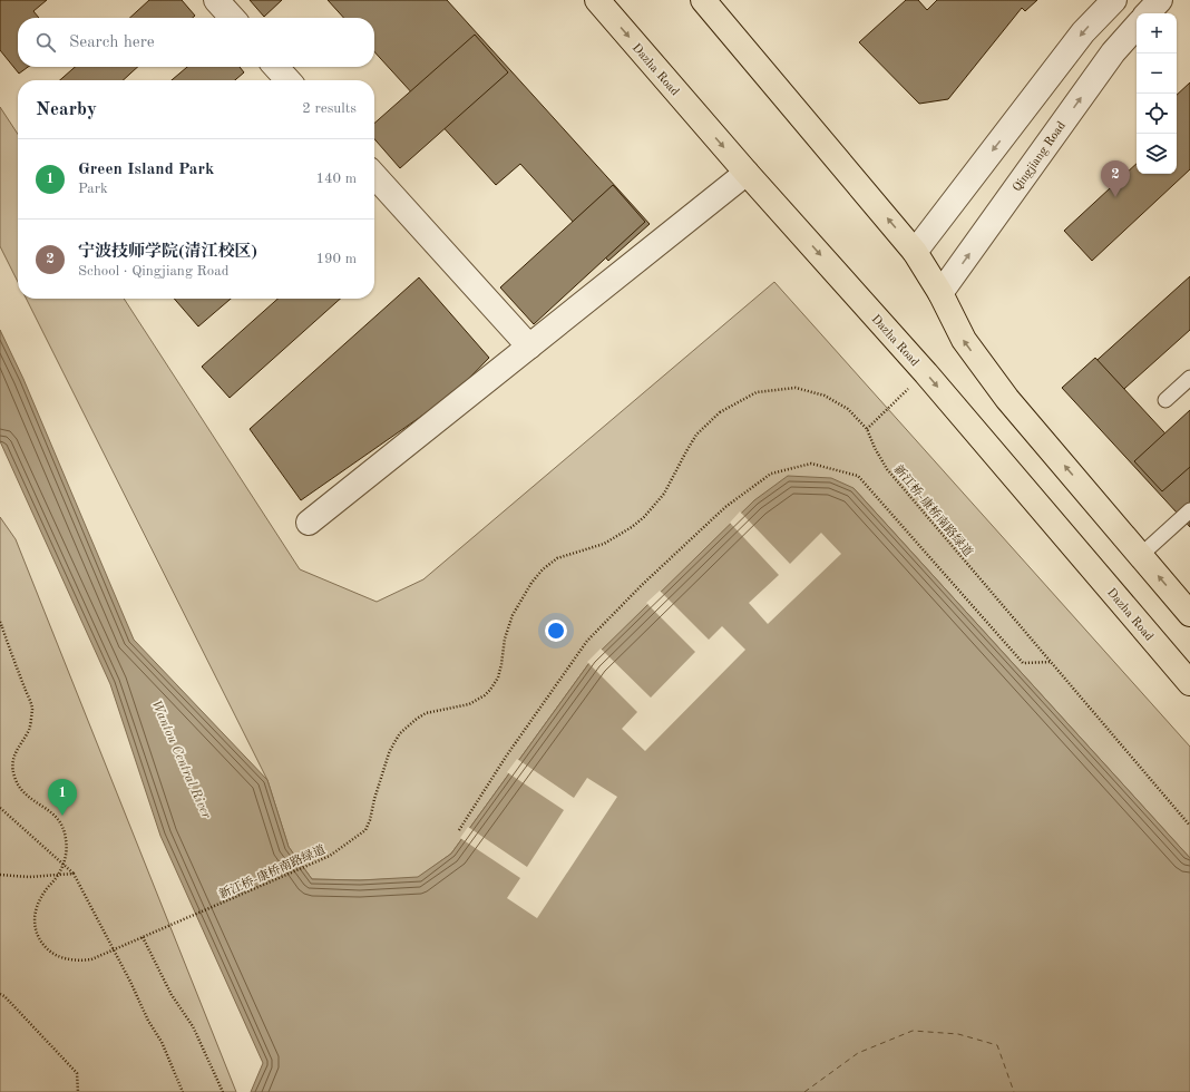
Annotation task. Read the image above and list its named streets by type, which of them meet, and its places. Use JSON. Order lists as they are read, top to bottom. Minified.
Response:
{"streets":{"main road":["Dazha Road"],"street":["Qingjiang Road"],"path":["新江桥-康桥南路绿道"]},"water":["Wantou Central River"],"page":{"map_buttons":["+","−"],"search":"Search here","heading":["Nearby","2 results"],"list":[{"mark":"1","name":"Green Island Park","note":"Park","value":"140 m"},{"mark":"2","name":"宁波技师学院(清江校区)","note":"School · Qingjiang Road","value":"190 m"}],"pins":["2","1"]}}
